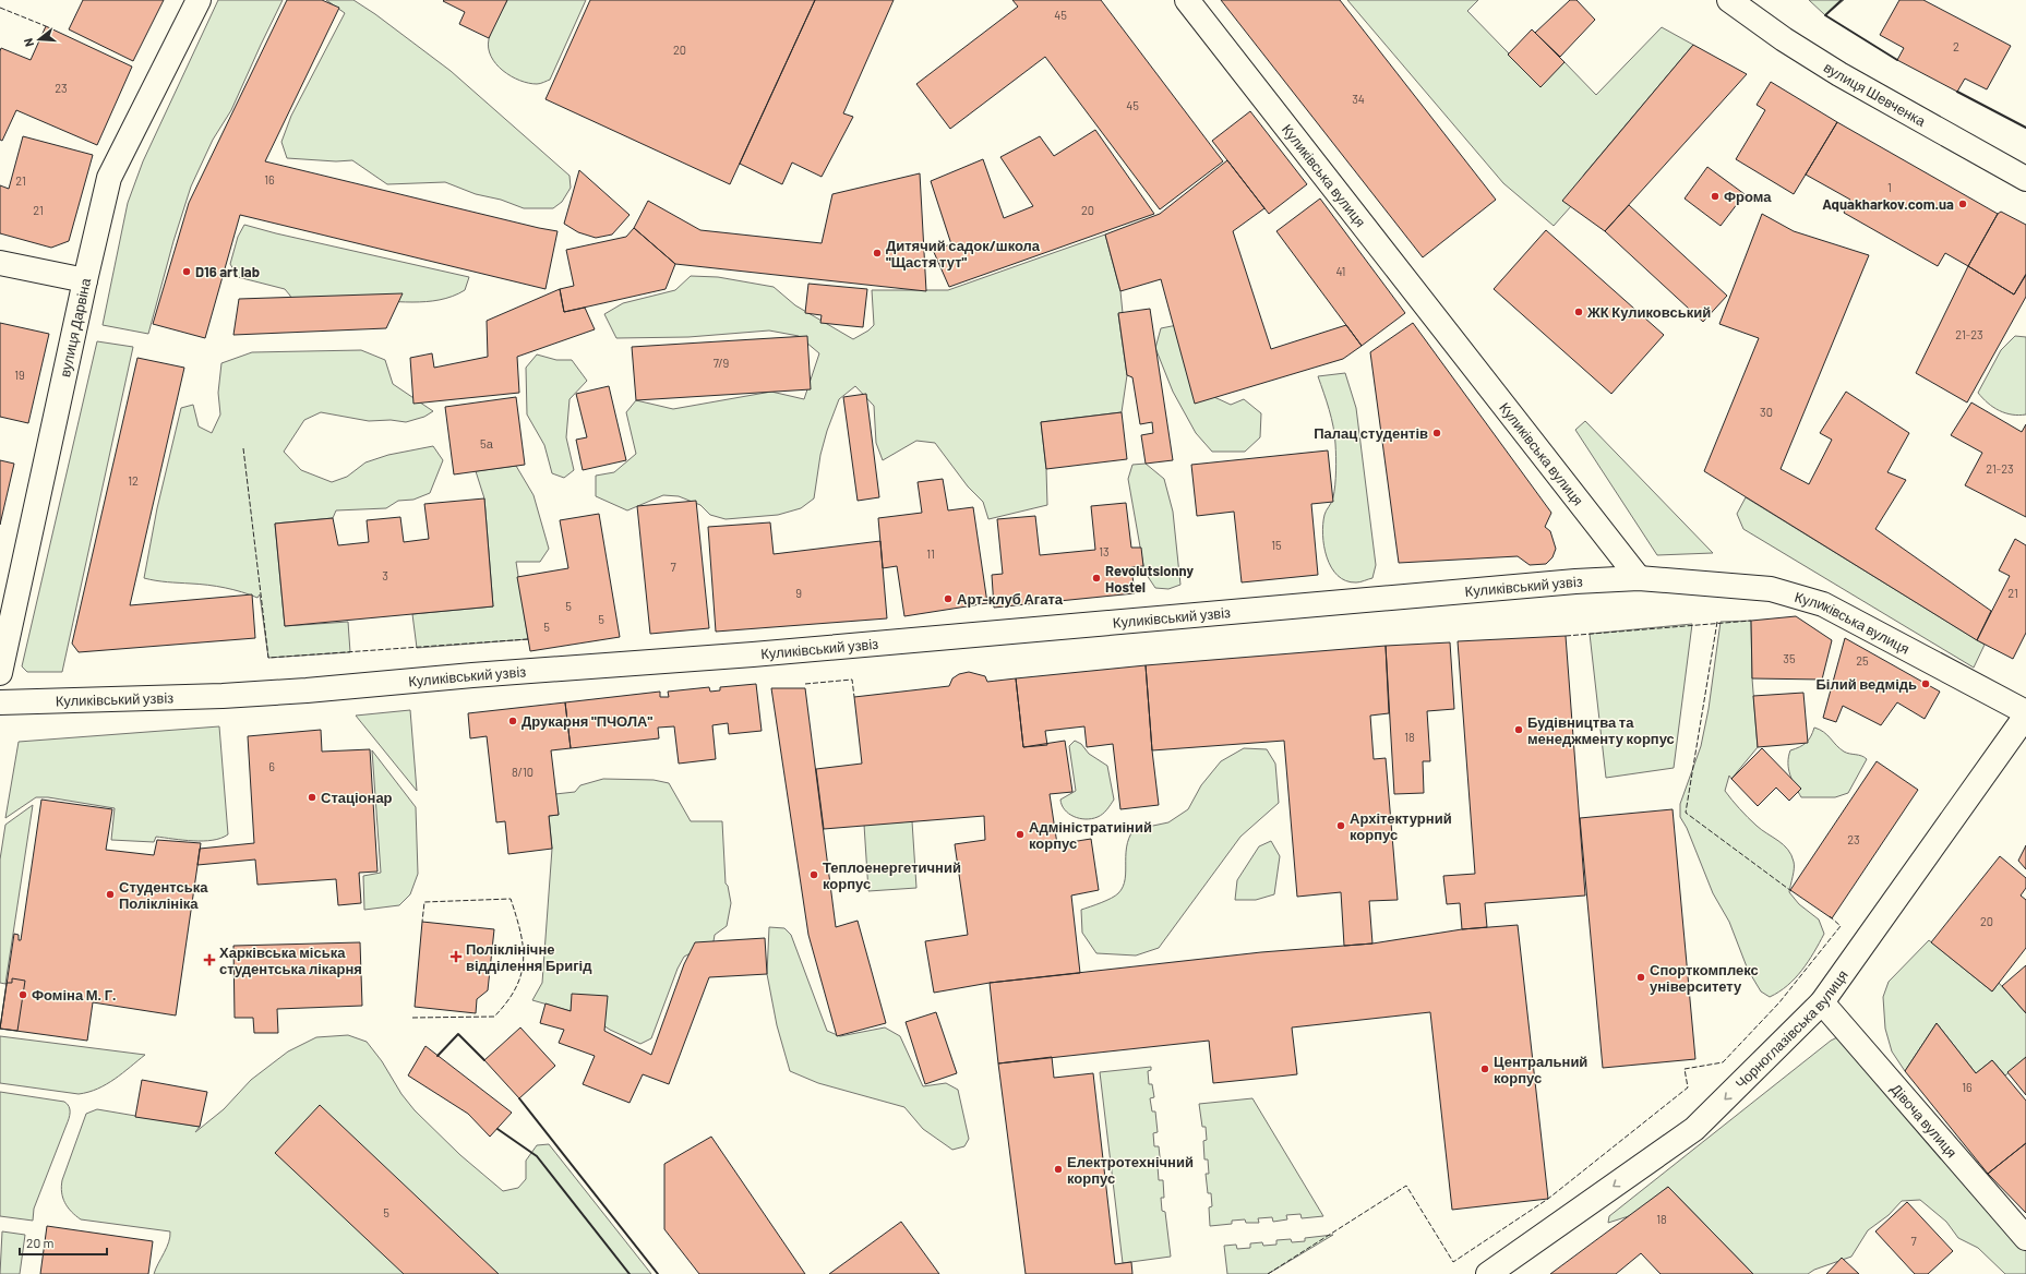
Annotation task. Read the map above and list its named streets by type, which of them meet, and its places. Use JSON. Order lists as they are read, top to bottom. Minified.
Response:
{"streets":{"street":["вулиця Шевченка","Куликівська вулиця","вулиця Дарвіна","Куликівський узвіз","Чорноглазівська вулиця","Дівоча вулиця"]},"crossings":[["Куликівська вулиця","Куликівський узвіз"],["Куликівська вулиця","Чорноглазівська вулиця"],["Чорноглазівська вулиця","Дівоча вулиця"]],"one_way":["Чорноглазівська вулиця"],"places":{"other":["Фрома","Aquakharkov.com.ua","Дитячий садок/школа \"Щастя тут\"","D16 art lab","ЖК Куликовський","Палац студентів","Revolutsionny Hostel","Арт-клуб Агата","Білий ведмідь","Друкарня \"ПЧОЛА\"","Будівництва та менеджменту корпус","Стаціонар","Архітектурний корпус","Адміністратиіний корпус","Теплоенергетичний корпус","Студентська Поліклініка","Спорткомплекс університету","Фоміна М. Г.","Центральний корпус","Електротехнічний корпус"],"health":["Поліклінічне відділення Бригід","Харківська міська студентська лікарня"]},"house_numbers":["45","2","20","23","34","45","16","21","1","21","20","41","21-23","7/9","19","30","5а","21-23","12","15","13","11","7","3","9","21","5","5","5","35","25","18","6","8/10","23","20","16","5","18","7"],"scale_bar":"20 m","north":"left"}
